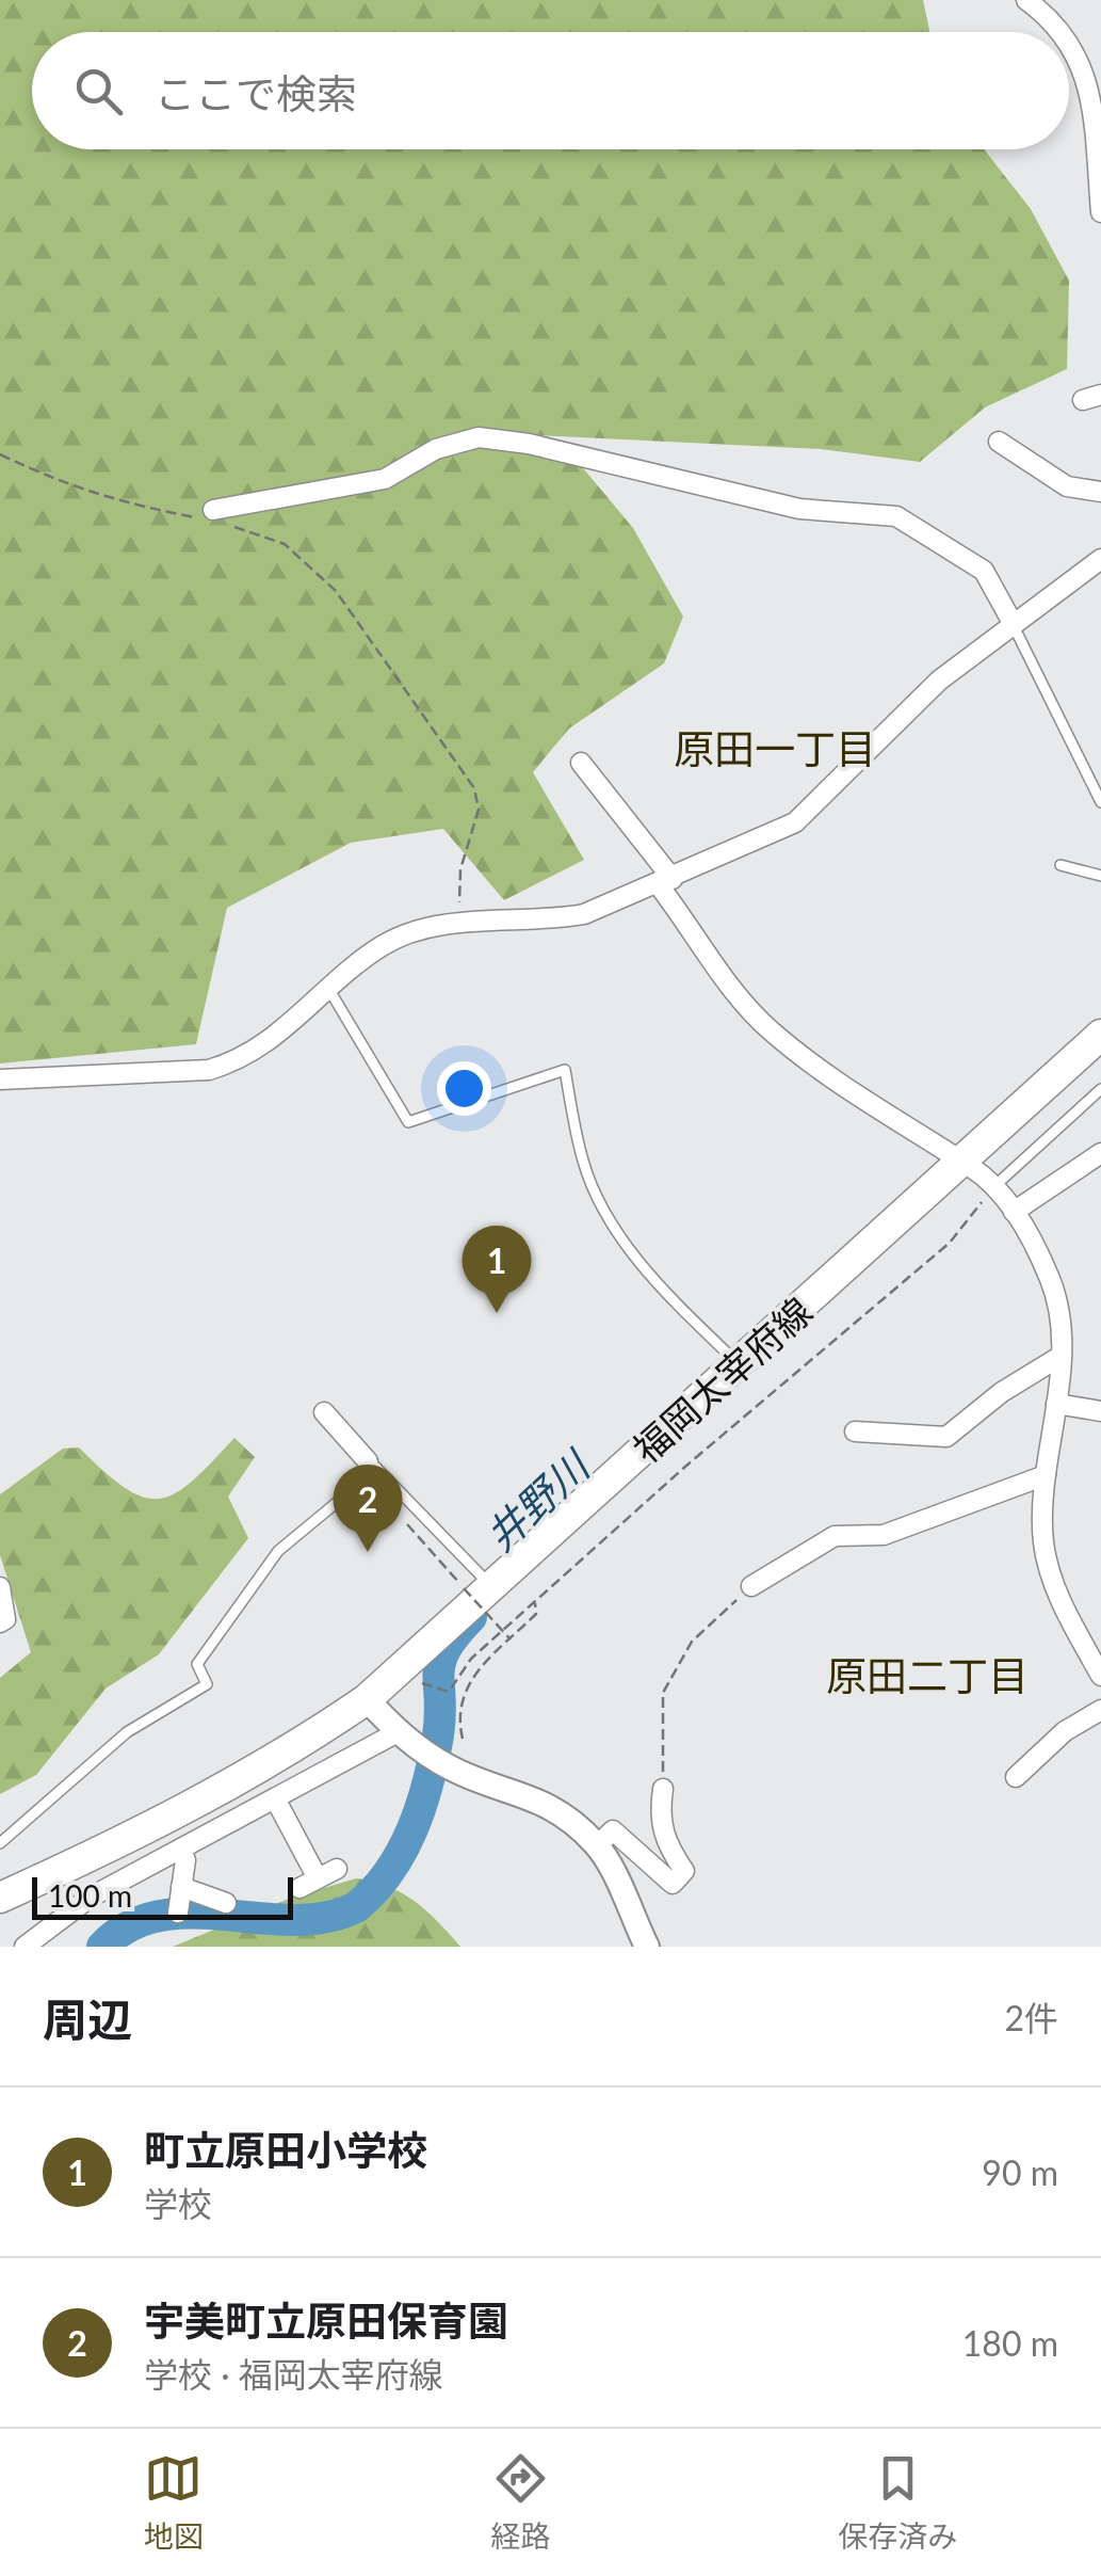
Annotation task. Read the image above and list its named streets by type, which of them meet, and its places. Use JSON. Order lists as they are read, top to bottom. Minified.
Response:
{"streets":{"main road":["福岡太宰府線"]},"districts":["原田一丁目","原田二丁目"],"water":["井野川"],"scale_bar":"100 m","page":{"search":"ここで検索","pins":["1","2"],"scale":"100 m","heading":["周辺","2件"],"list":[{"mark":"1","name":"町立原田小学校","note":"学校","value":"90 m"},{"mark":"2","name":"宇美町立原田保育園","note":"学校 · 福岡太宰府線","value":"180 m"}],"nav":["地図","経路","保存済み"]}}
